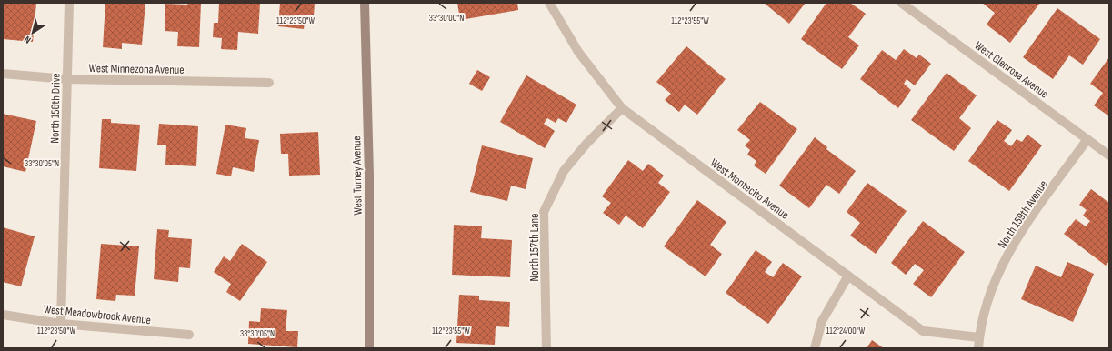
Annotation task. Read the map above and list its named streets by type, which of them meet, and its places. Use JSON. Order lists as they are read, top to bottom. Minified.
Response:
{"streets":{"street":["West Minnezona Avenue","West Glenrosa Avenue","North 156th Drive","West Turney Avenue","West Montecito Avenue","North 159th Avenue","North 157th Lane","West Meadowbrook Avenue"]},"crossings":[["West Minnezona Avenue","North 156th Drive"],["West Glenrosa Avenue","North 159th Avenue"],["North 156th Drive","West Meadowbrook Avenue"],["West Montecito Avenue","North 159th Avenue"],["West Montecito Avenue","North 157th Lane"]],"north":"bottom left","coordinates":["33°30'00\"N","112°23'50\"W","112°23'55\"W","33°30'05\"N","112°24'00\"W"]}
